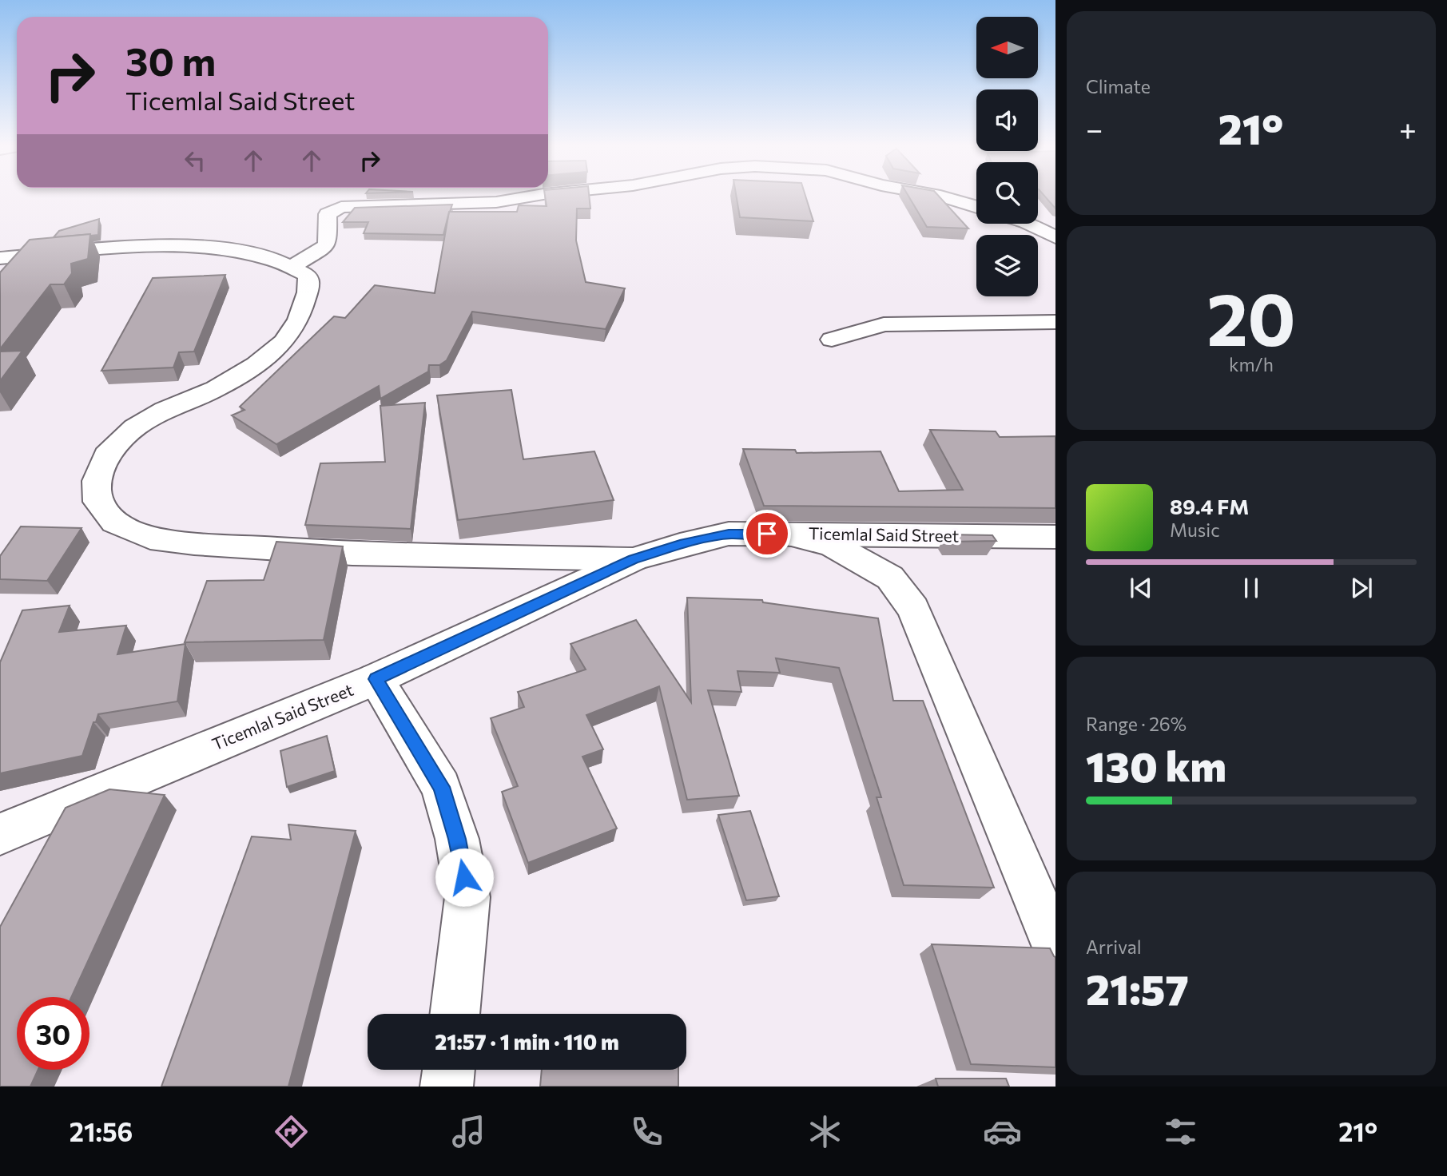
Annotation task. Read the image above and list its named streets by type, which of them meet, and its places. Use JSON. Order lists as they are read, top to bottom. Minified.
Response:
{"streets":{"main road":["Ticemlal Said Street"]},"north":"left","page":{"tile":["Climate",["20","km/h"],["Range · 26%","130 km"],["Arrival","21:57"]],"turn":["30 m","Ticemlal Said Street"],"heat":["−","21°","+"],"song":["89.4 FM","Music"],"limit":"30","trip":"21:57 · 1 min · 110 m","tabs":["21:56","21°"]}}
